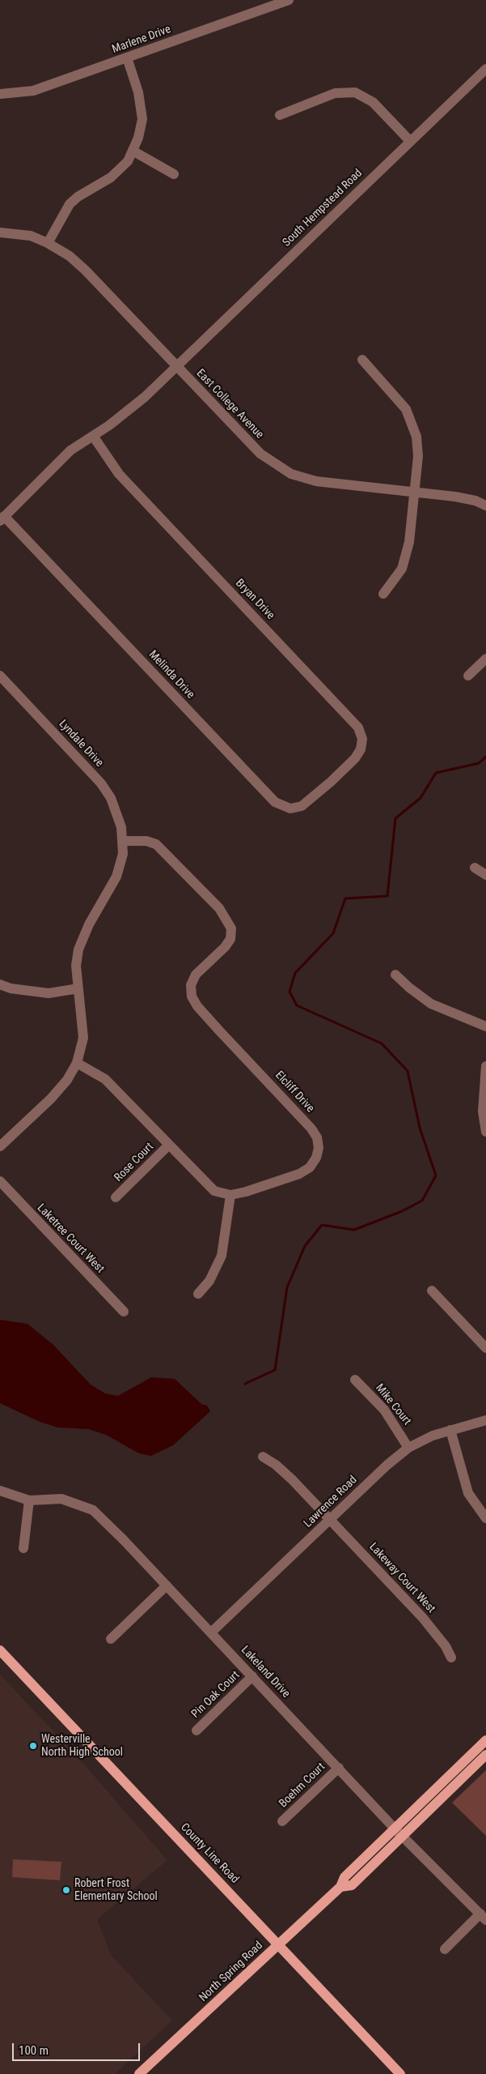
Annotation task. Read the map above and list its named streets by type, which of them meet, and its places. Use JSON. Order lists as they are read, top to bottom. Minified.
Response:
{"streets":{"main road":["County Line Road","North Spring Road"],"street":["Marlene Drive","South Hempstead Road","East College Avenue","Bryan Drive","Melinda Drive","Lyndale Drive","Elcliff Drive","Rose Court","Laketree Court West","Mike Court","Lawrence Road","Lakeway Court West","Lakeland Drive","Pin Oak Court","Boehm Court"]},"crossings":[["South Hempstead Road","East College Avenue"],["South Hempstead Road","Bryan Drive"],["South Hempstead Road","Melinda Drive"],["Bryan Drive","Melinda Drive"],["Lyndale Drive","Elcliff Drive"],["Mike Court","Lawrence Road"],["Lawrence Road","Lakeway Court West"],["Lawrence Road","Lakeland Drive"],["Lakeland Drive","Pin Oak Court"],["Lakeland Drive","Boehm Court"],["Lakeland Drive","North Spring Road"],["County Line Road","North Spring Road"]],"places":["Westerville North High School","Robert Frost Elementary School"],"scale_bar":"100 m"}
